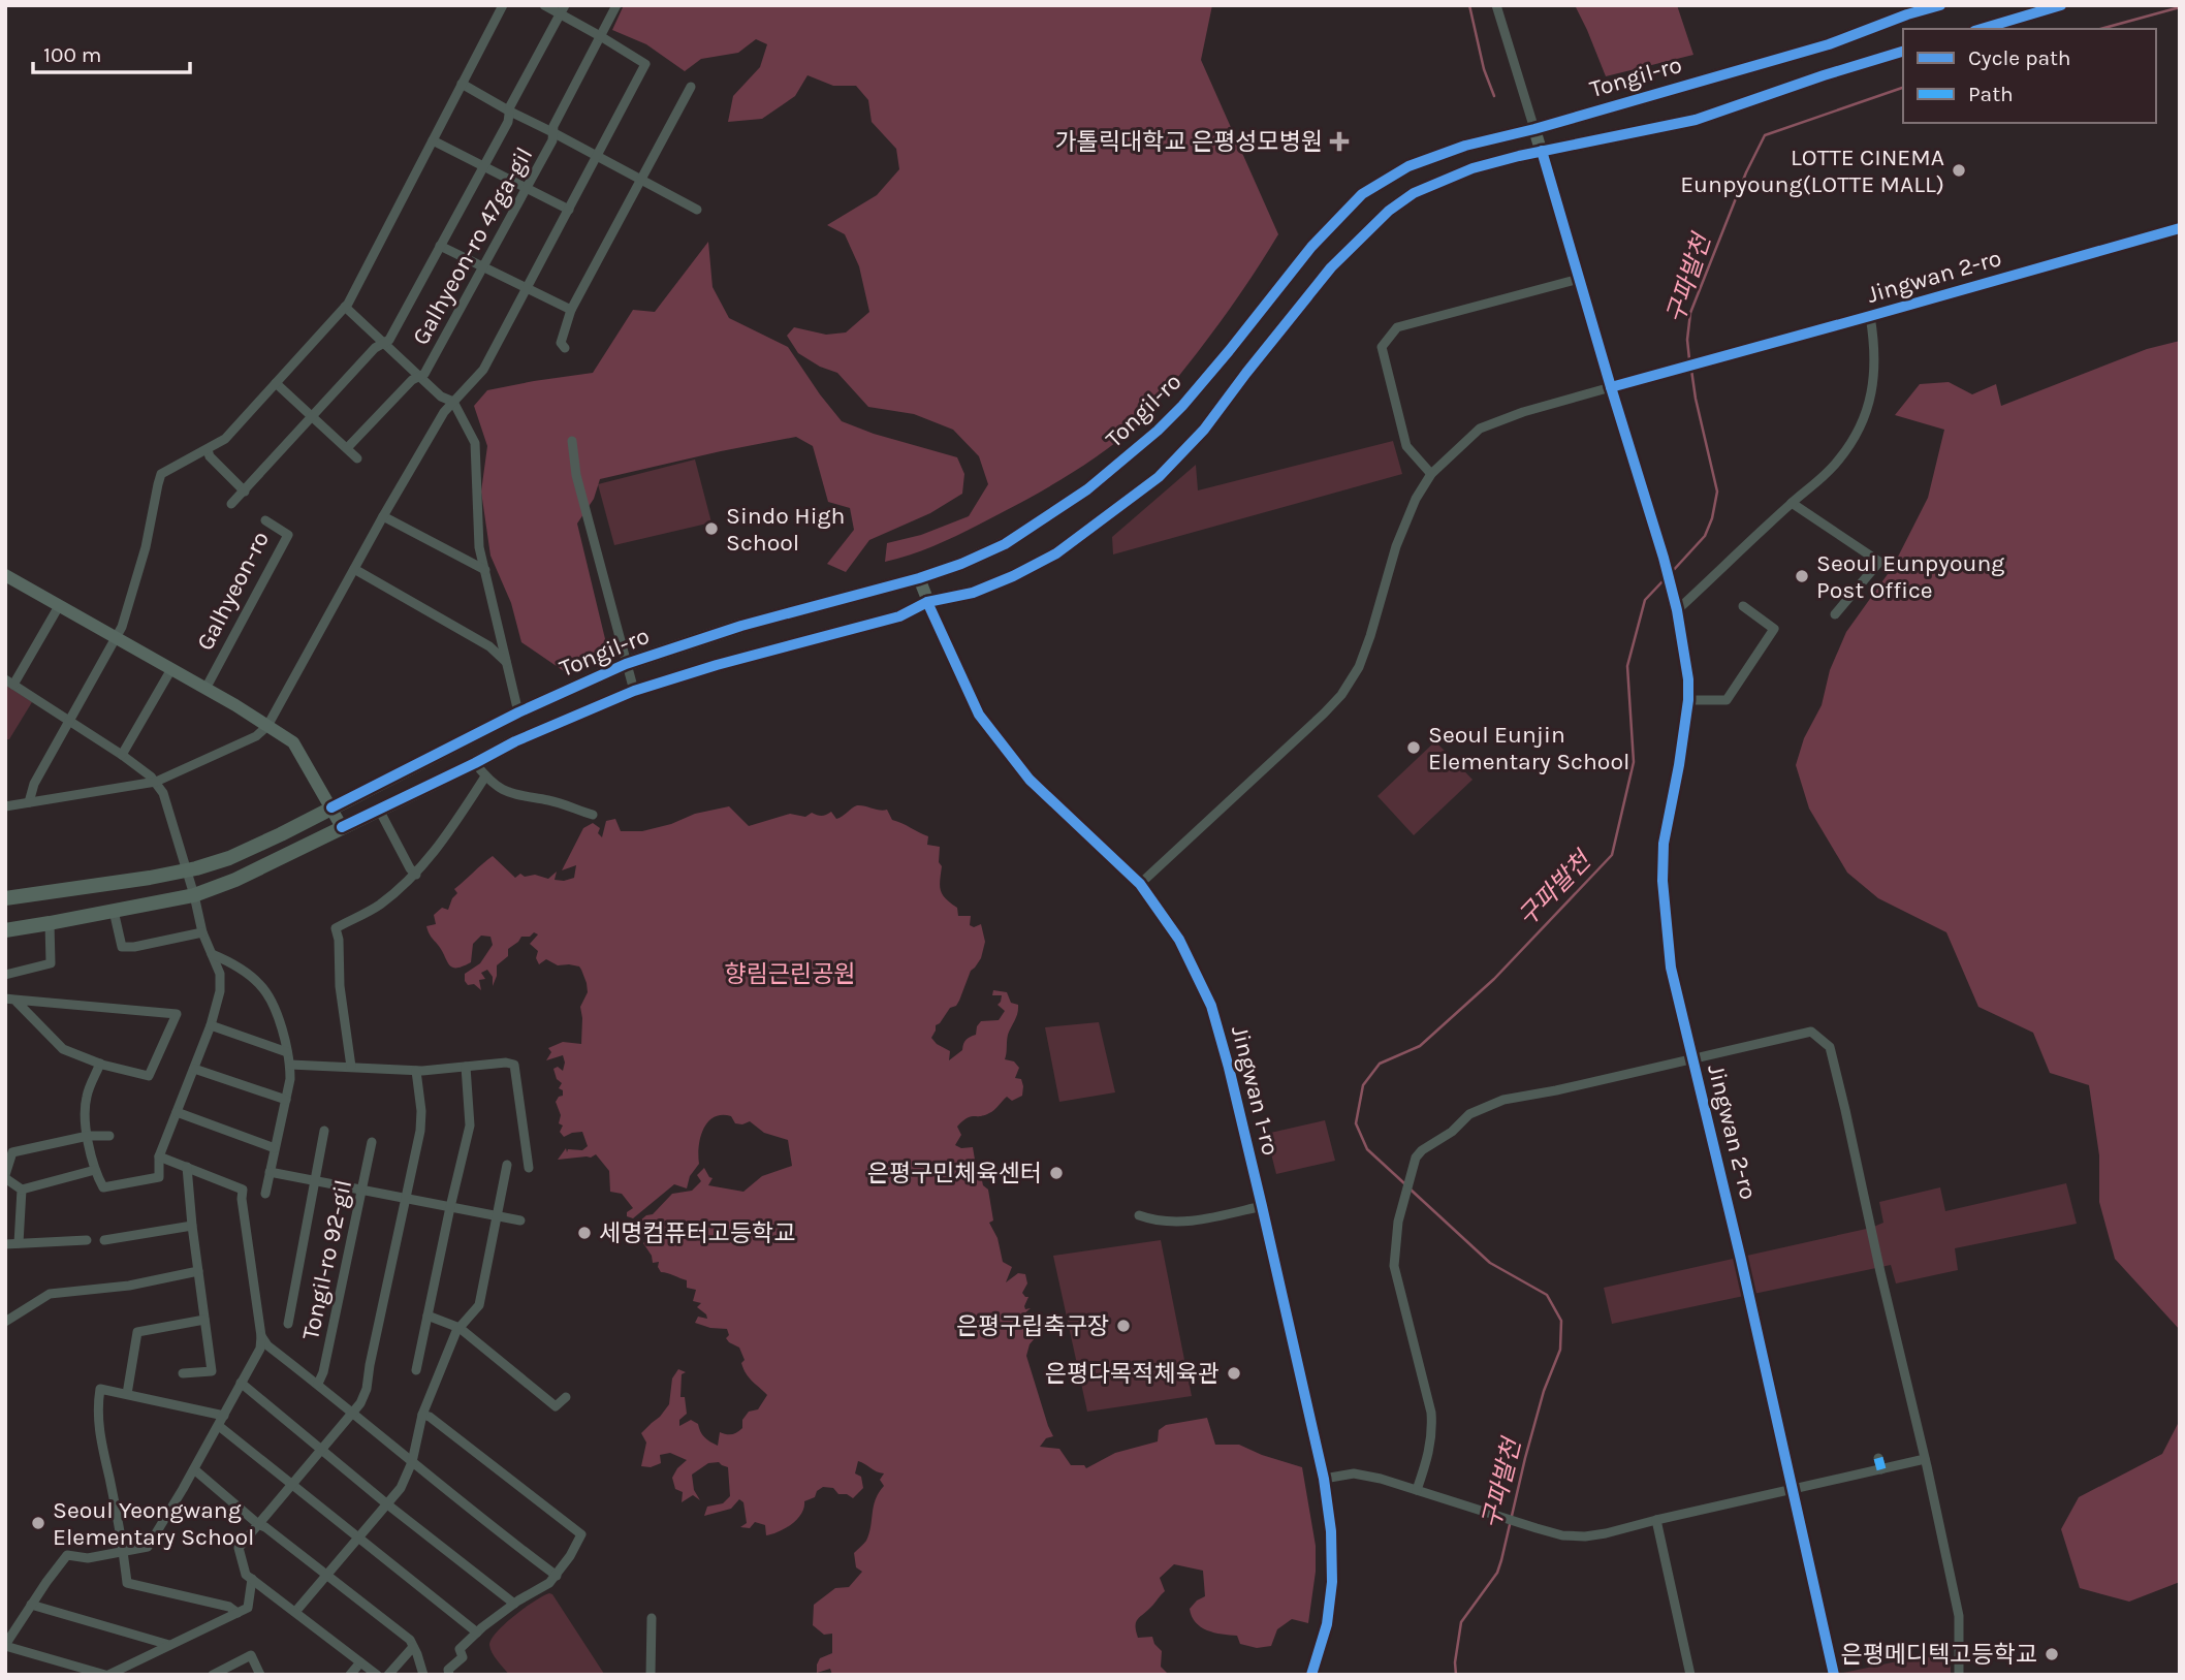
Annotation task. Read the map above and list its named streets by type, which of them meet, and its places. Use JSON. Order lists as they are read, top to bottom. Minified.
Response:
{"streets":{"main road":["Tongil-ro"],"street":["Galhyeon-ro 47ga-gil","Jingwan 2-ro","Galhyeon-ro","Jingwan 1-ro","Tongil-ro 92-gil"]},"crossings":[["Tongil-ro","Galhyeon-ro"],["Tongil-ro","Jingwan 1-ro"]],"water":["구파발천"],"parks":["향림근린공원"],"places":{"health":["가톨릭대학교 은평성모병원"],"other":["LOTTE CINEMA Eunpyoung(LOTTE MALL)","Sindo High School","Seoul Eunpyoung Post Office","Seoul Eunjin Elementary School","은평구민체육센터","세명컴퓨터고등학교","은평구립축구장","은평다목적체육관","Seoul Yeongwang Elementary School","은평메디텍고등학교"]},"legend":["Cycle path","Path"],"scale_bar":"100 m"}
